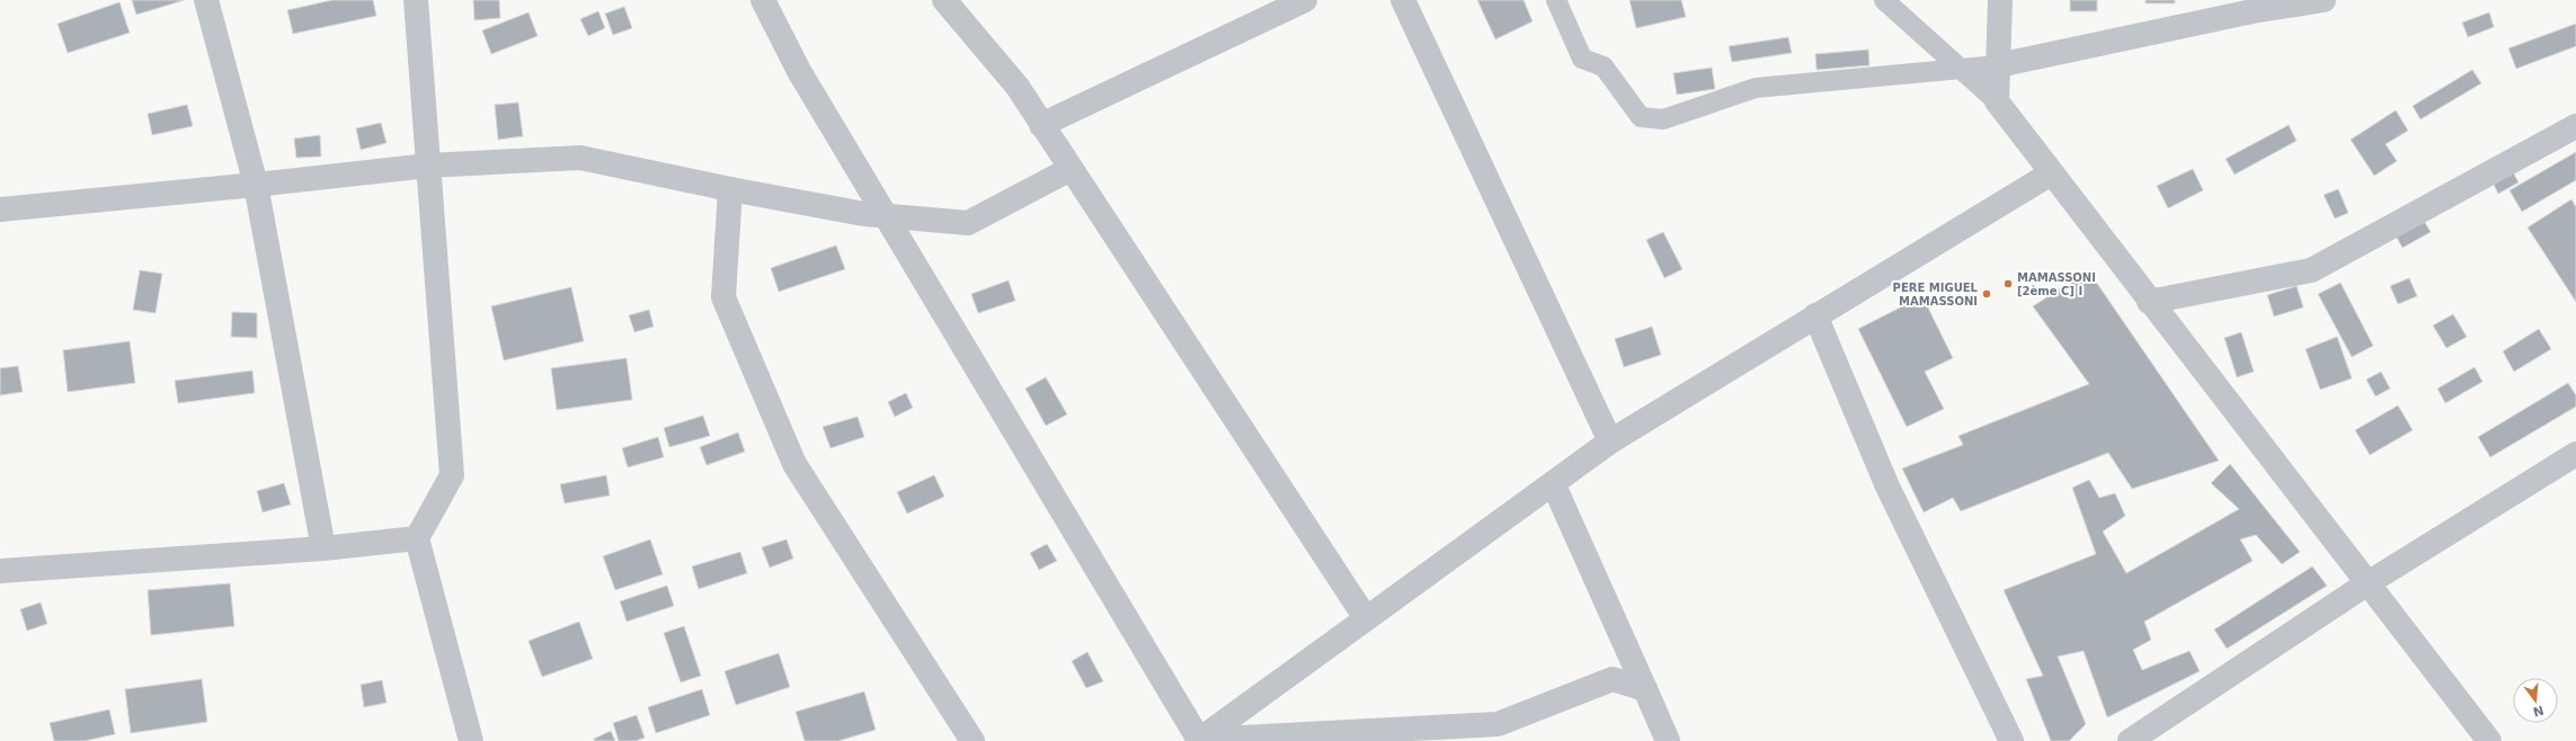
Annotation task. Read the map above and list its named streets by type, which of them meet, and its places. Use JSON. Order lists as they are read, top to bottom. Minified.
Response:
{"places":["MAMASSONI [2ème C] I","PERE MIGUEL MAMASSONI"],"north":"bottom"}
